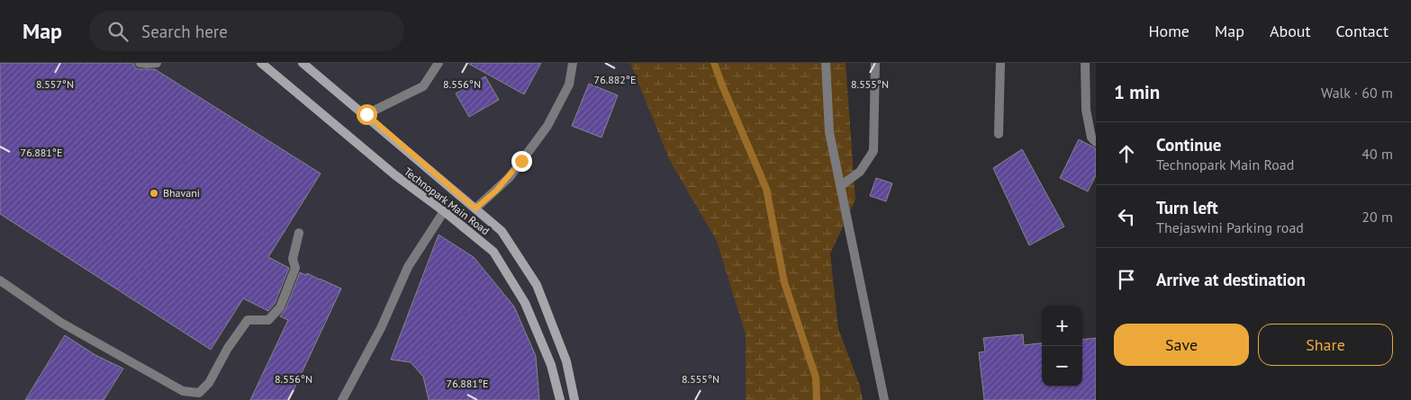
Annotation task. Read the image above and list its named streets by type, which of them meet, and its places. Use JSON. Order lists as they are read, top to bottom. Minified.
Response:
{"streets":{"street":["Technopark Main Road"]},"places":["Bhavani"],"page":{"header":"Map","search":"Search here","nav":["Home","Map","About","Contact"],"heading":["1 min","Walk · 60 m"],"list":[["Continue","Technopark Main Road","40 m"],["Turn left","Thejaswini Parking road","20 m"],"Arrive at destination"],"map_buttons":["+","−"],"buttons":["Save","Share"]},"coordinates":["76.882°E","8.557°N","8.556°N","8.555°N","76.881°E"]}
